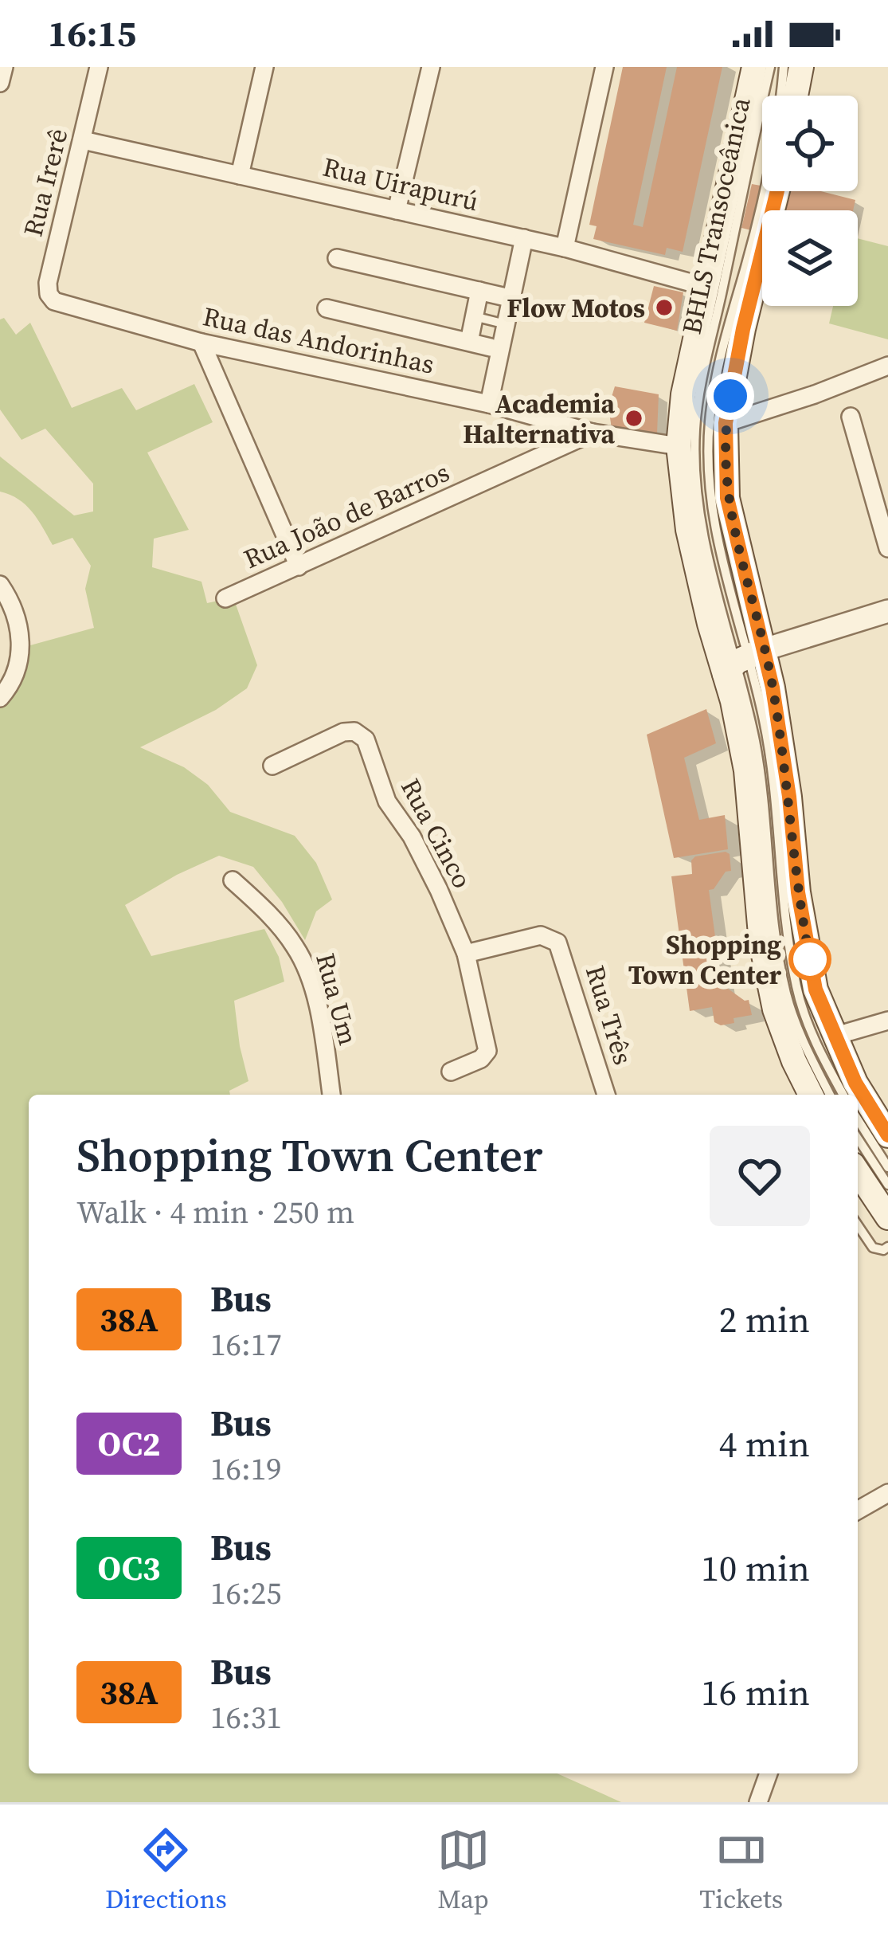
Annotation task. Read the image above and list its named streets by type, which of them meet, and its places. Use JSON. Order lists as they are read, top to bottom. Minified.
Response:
{"streets":{"street":["Rua Irerê","Rua Uirapurú","Rua das Andorinhas","Rua João de Barros","Rua Cinco","Rua Um","Rua Três"],"lane":["BHLS Transoceânica"]},"crossings":[["Rua Irerê","Rua Uirapurú"],["Rua Irerê","Rua das Andorinhas"],["Rua das Andorinhas","Rua João de Barros"],["Rua Cinco","Rua Três"]],"places":["Flow Motos","Academia Halternativa","Shopping Town Center"],"lines":["bus line 38A"],"page":{"status":"16:15","heading":["Shopping Town Center","Walk · 4 min · 250 m"],"list":[{"mark":"38A","name":"Bus","note":"16:17","value":"2 min"},{"mark":"OC2","name":"Bus","note":"16:19","value":"4 min"},{"mark":"OC3","name":"Bus","note":"16:25","value":"10 min"},{"mark":"38A","name":"Bus","note":"16:31","value":"16 min"}],"tabs":["Directions","Map","Tickets"]}}
